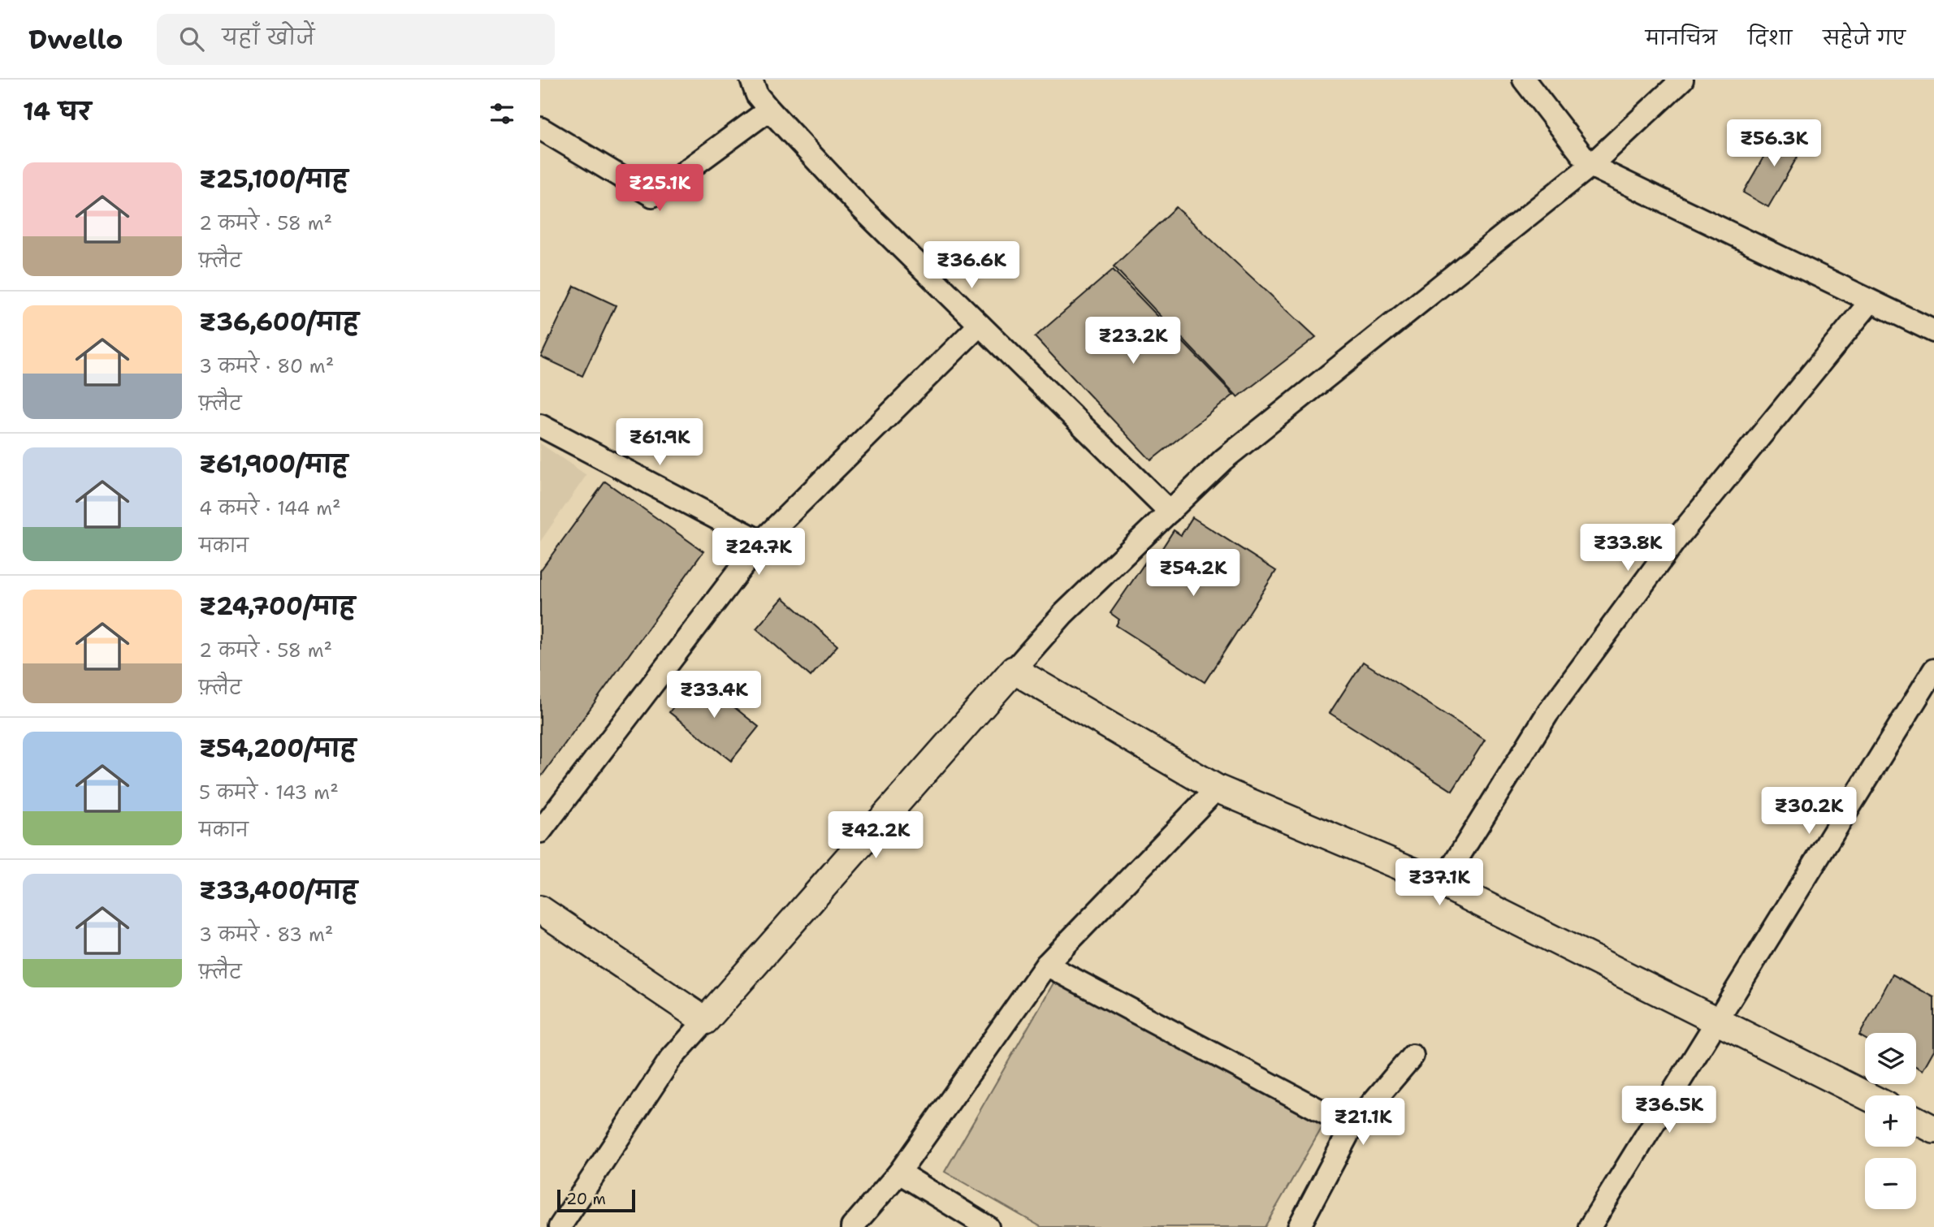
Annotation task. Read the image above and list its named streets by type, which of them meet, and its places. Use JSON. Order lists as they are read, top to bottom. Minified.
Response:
{"scale_bar":"20 m","page":{"header":"Dwello","search":"यहाँ खोजें","nav":["मानचित्र","दिशा","सहेजे गए"],"heading":"14 घर","price":["₹56.3K","₹25.1K","₹36.6K","₹23.2K","₹61.9K","₹33.8K","₹24.7K","₹54.2K","₹33.4K","₹30.2K","₹42.2K","₹37.1K","₹36.5K","₹21.1K"],"list":[{"name":"₹25,100/माह","note":"2 कमरे · 58 m² · फ़्लैट"},{"name":"₹36,600/माह","note":"3 कमरे · 80 m² · फ़्लैट"},{"name":"₹61,900/माह","note":"4 कमरे · 144 m² · मकान"},{"name":"₹24,700/माह","note":"2 कमरे · 58 m² · फ़्लैट"},{"name":"₹54,200/माह","note":"5 कमरे · 143 m² · मकान"},{"name":"₹33,400/माह","note":"3 कमरे · 83 m² · फ़्लैट"}],"map_buttons":["+","−"],"scale":"20 m"}}
